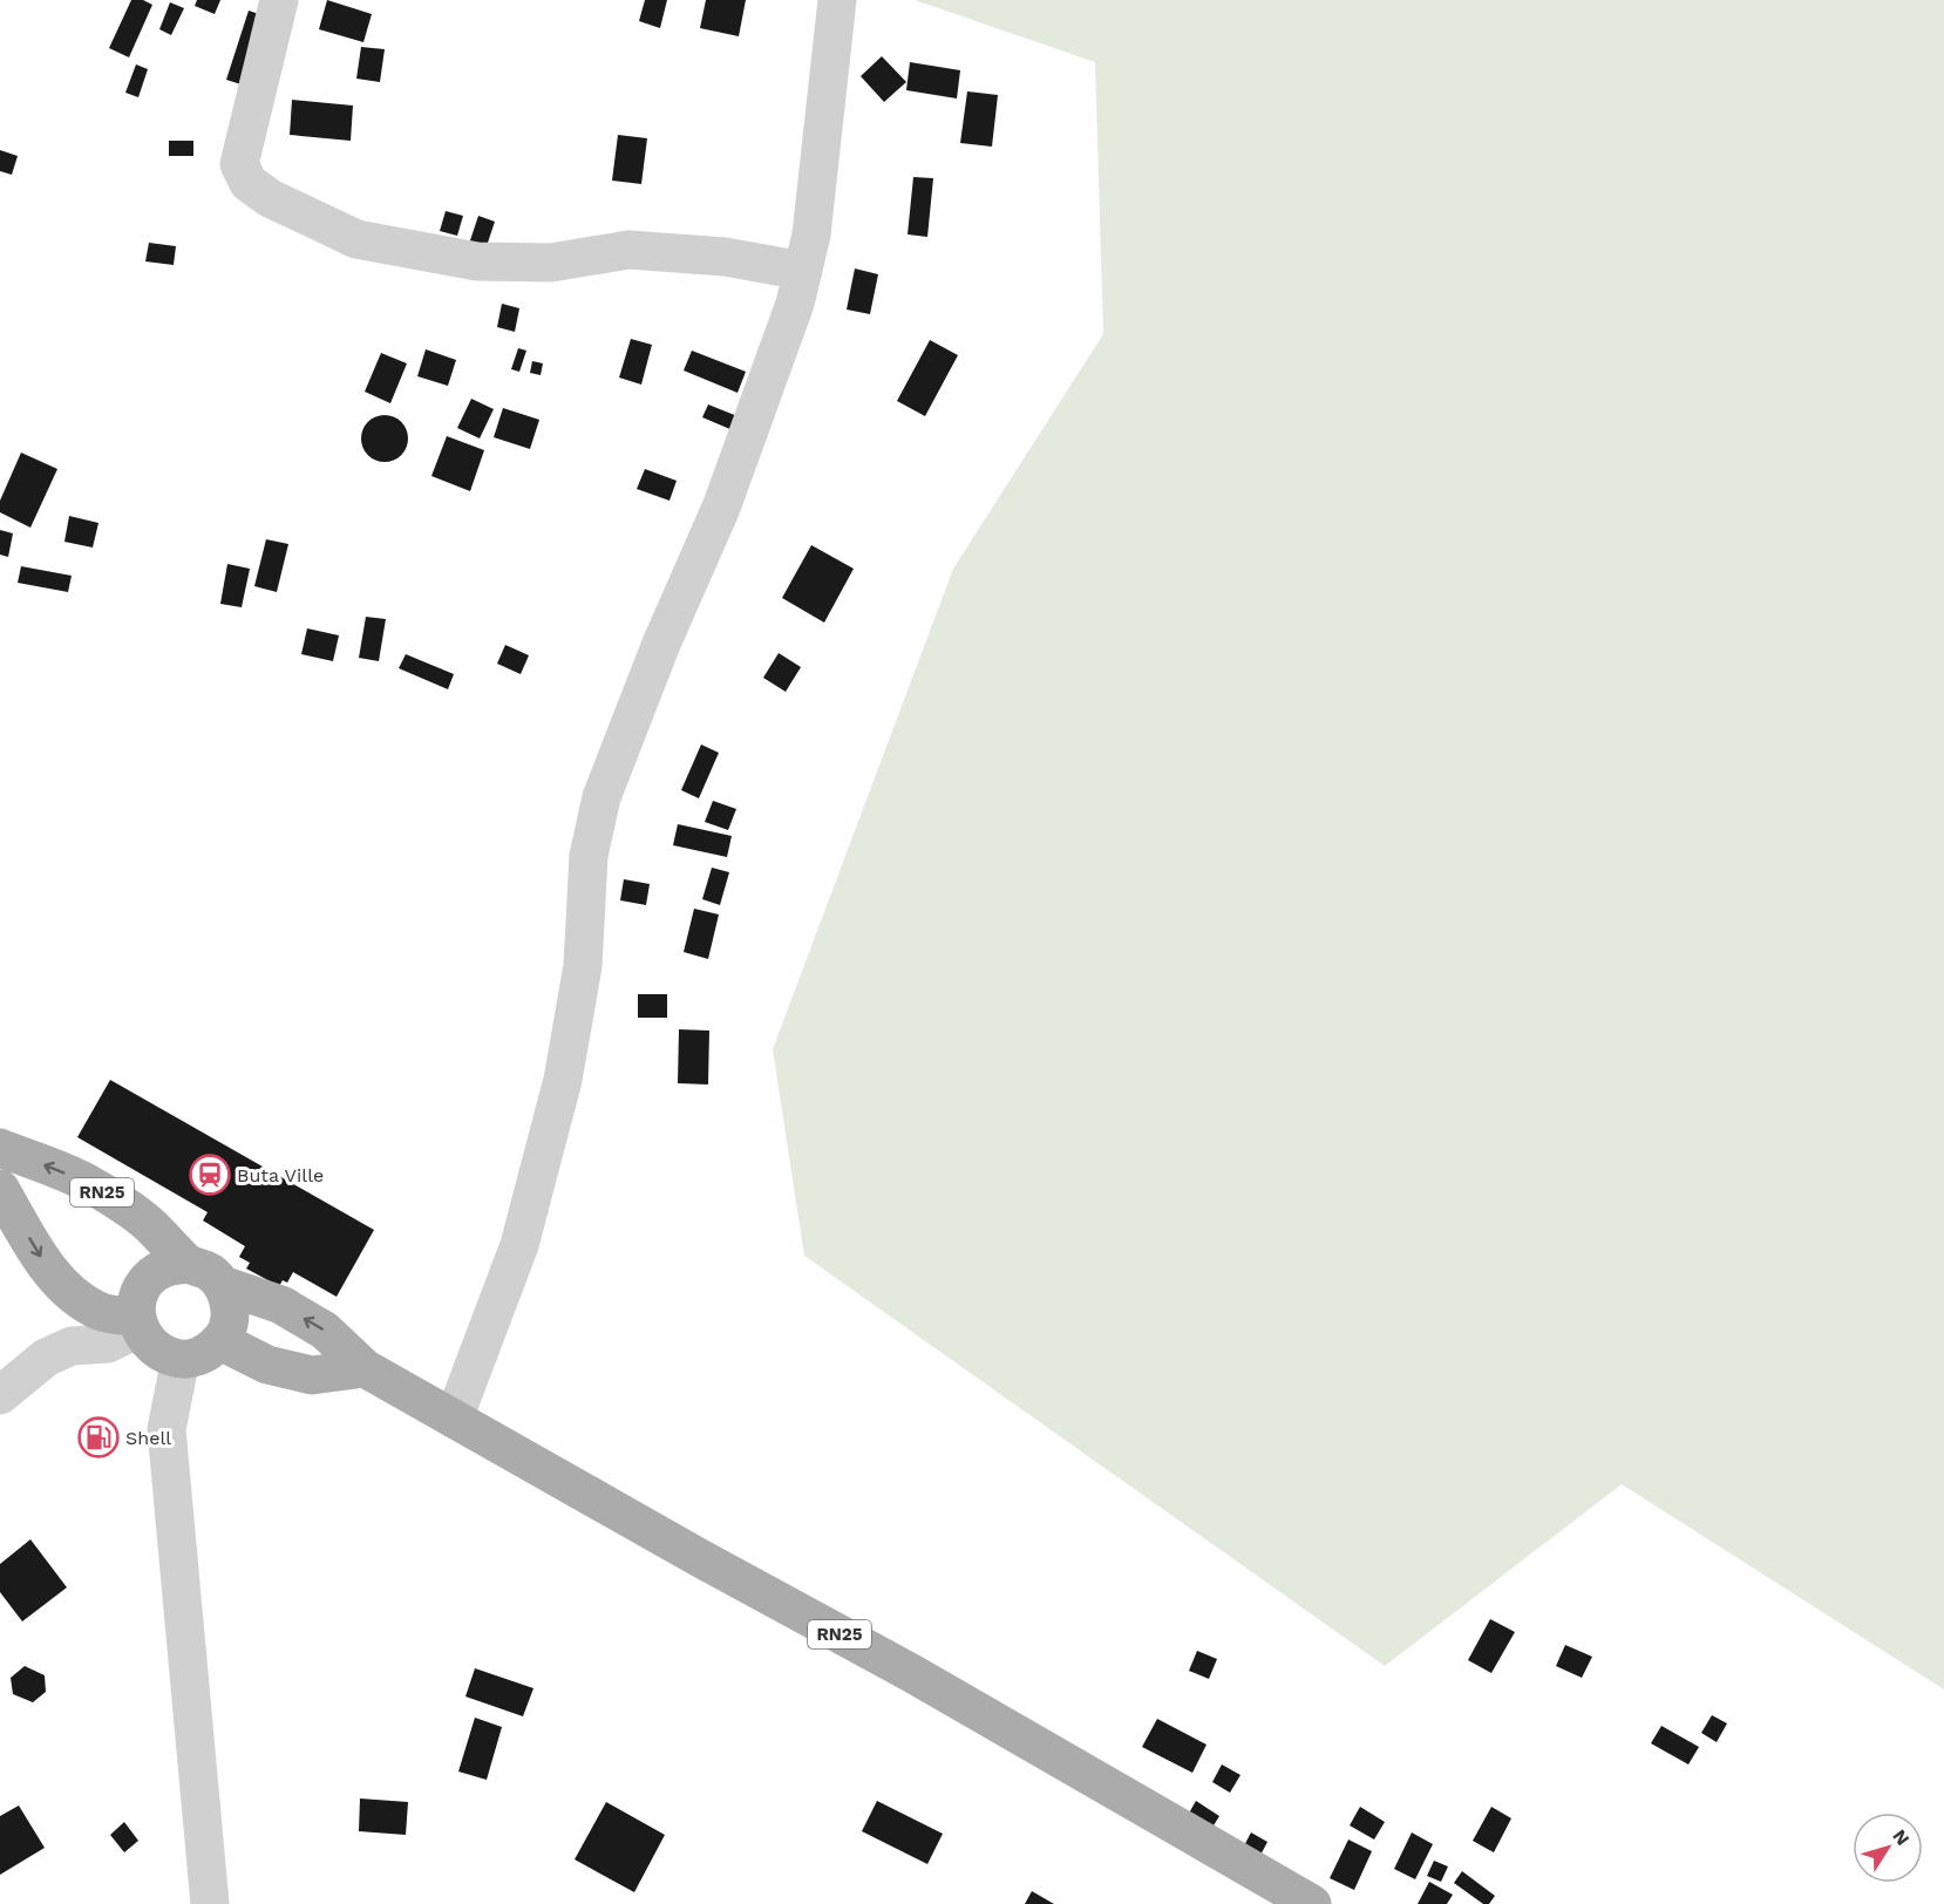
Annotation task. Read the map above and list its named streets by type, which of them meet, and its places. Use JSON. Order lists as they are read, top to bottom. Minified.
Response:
{"streets":{"main road":["RN25"]},"places":{"station":["Buta Ville"],"fuel station":["Shell"]},"north":"top right"}
